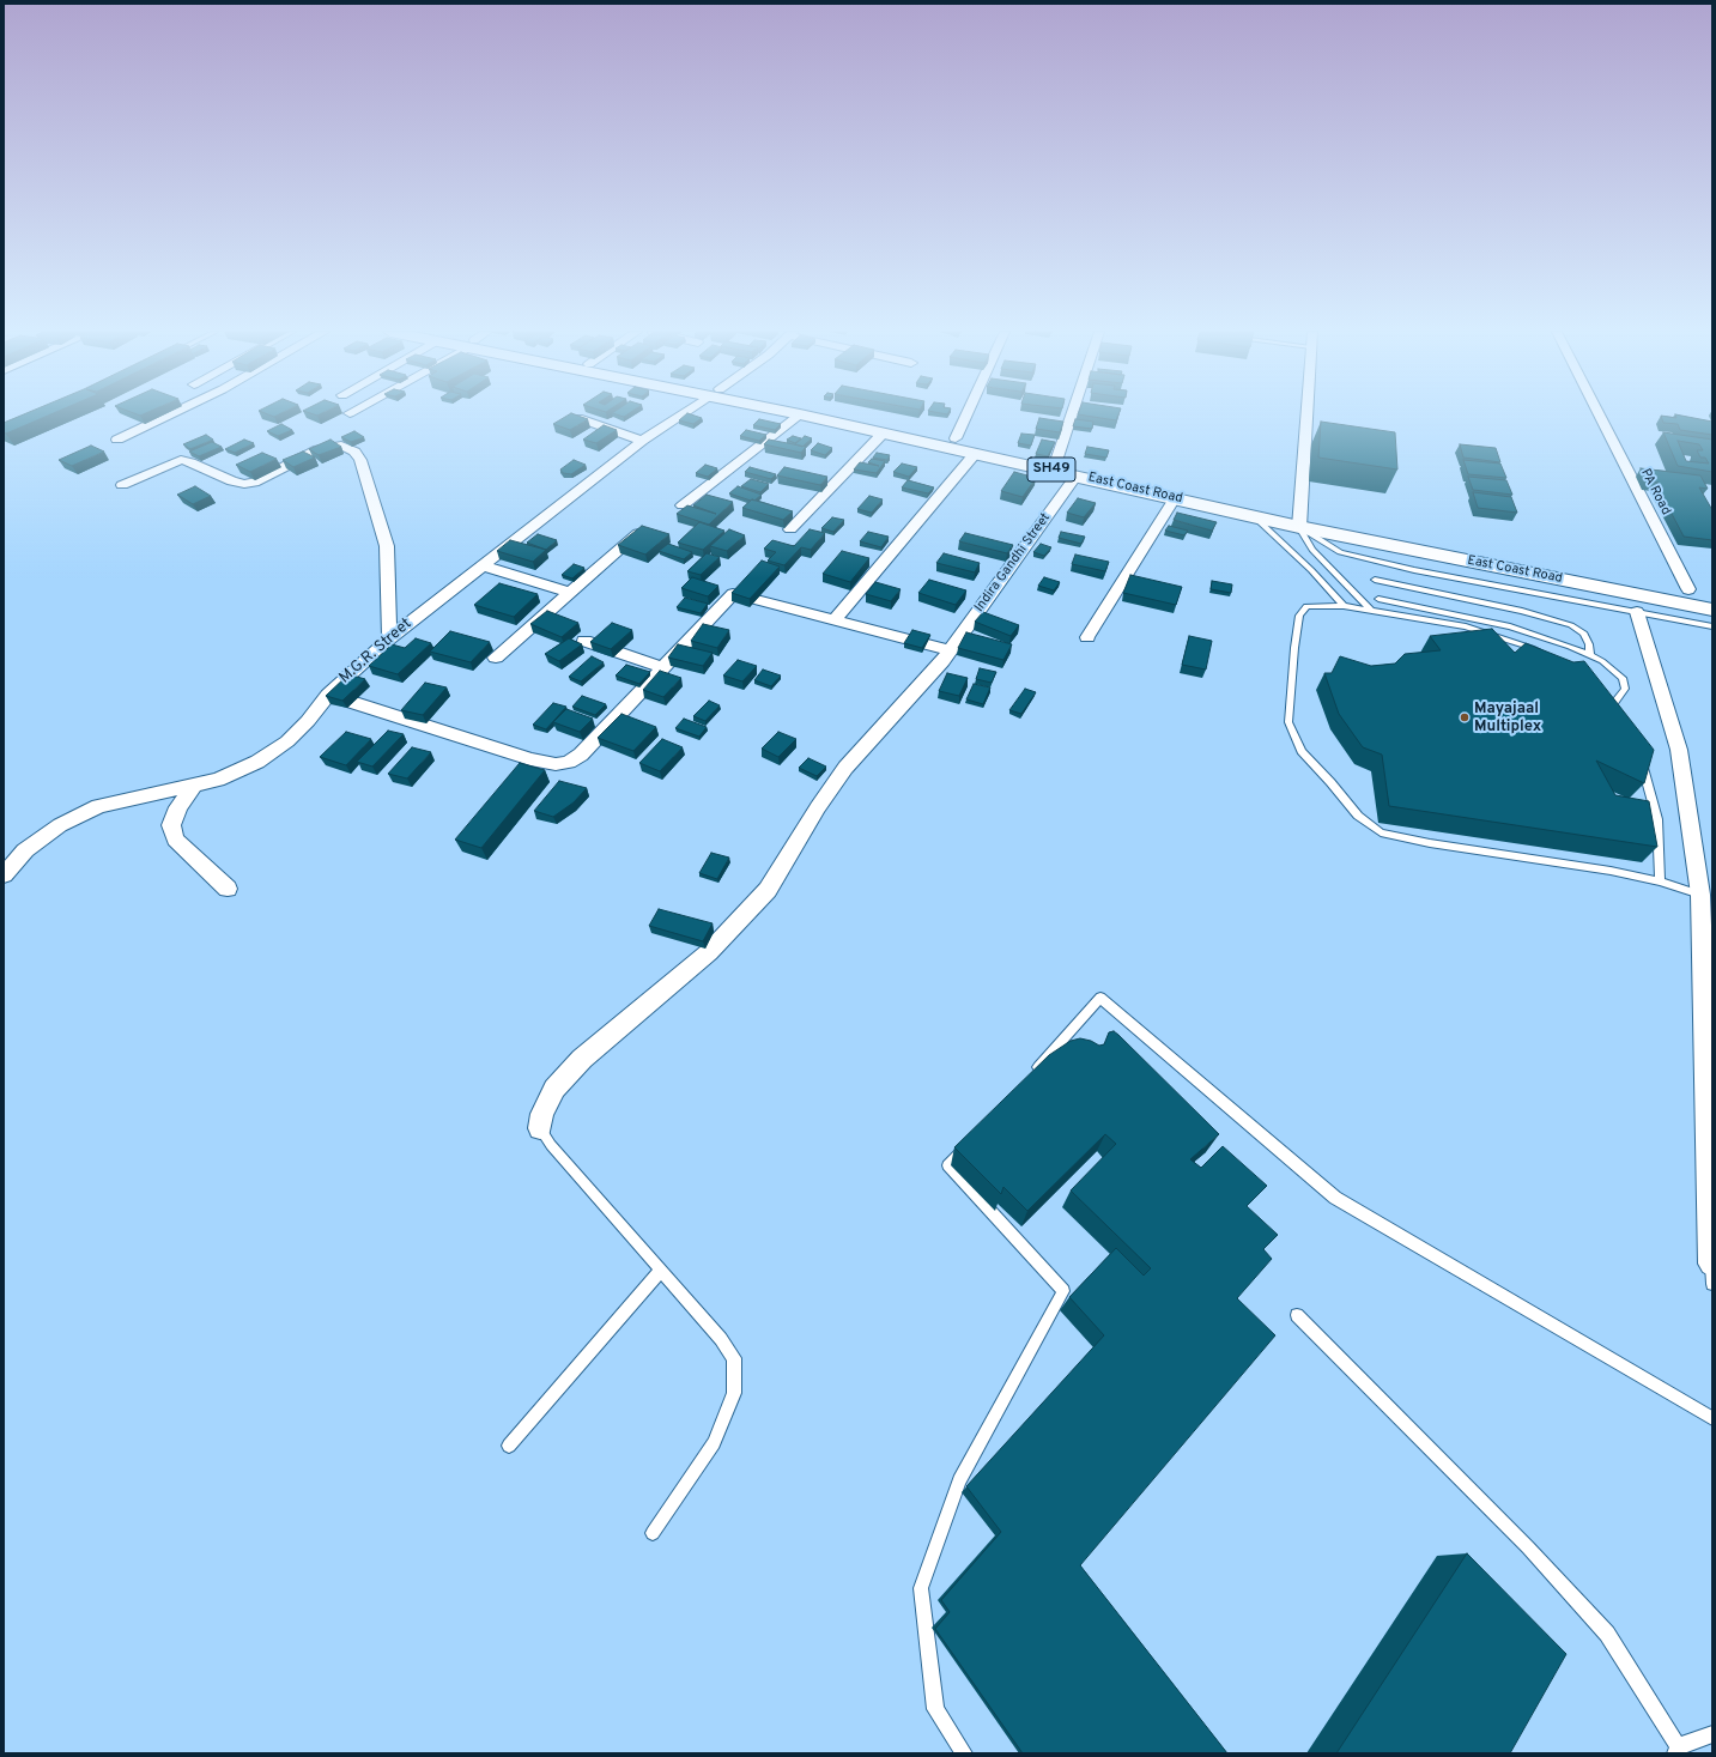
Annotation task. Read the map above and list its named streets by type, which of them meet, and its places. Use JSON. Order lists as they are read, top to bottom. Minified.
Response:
{"streets":{"main road":["SH49","East Coast Road"],"street":["PA Road","Indira Gandhi Street","M.G.R. Street"]},"crossings":[["East Coast Road","PA Road"],["East Coast Road","Indira Gandhi Street"]],"places":["Mayajaal Multiplex"]}
